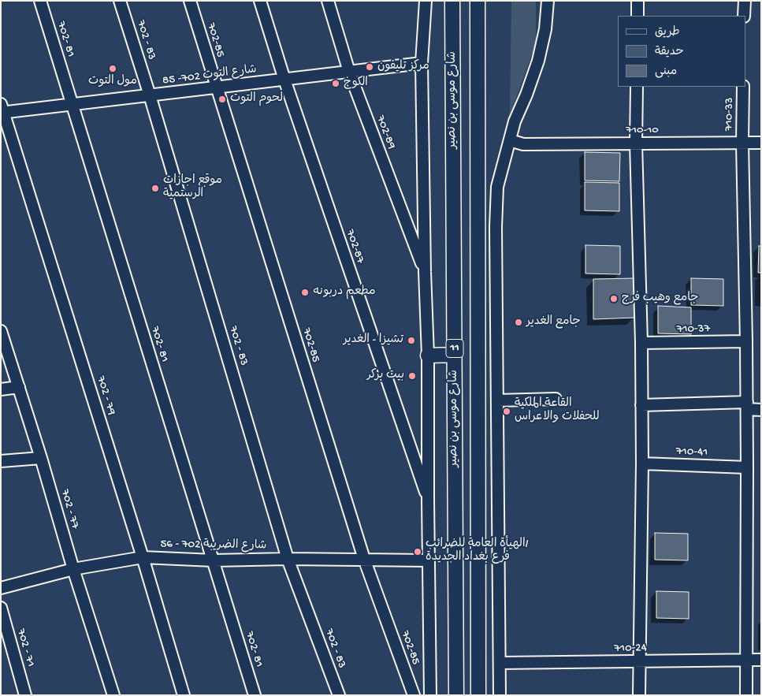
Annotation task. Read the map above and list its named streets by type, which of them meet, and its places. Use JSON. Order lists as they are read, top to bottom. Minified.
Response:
{"streets":{"main road":["شارع موسى بن نصير","11"],"street":["702- 81","702 - 83","702-85","شارع التوت 702- 85","710-33","710-10","702-89","702-87","710-37","702 - 79","710-41","702 - 77","شارع الضريبة 702 - 56","702 - 71","710-24"]},"crossings":[["702- 81","شارع التوت 702- 85"],["702- 81","شارع الضريبة 702 - 56"],["702 - 83","شارع التوت 702- 85"],["702 - 83","شارع الضريبة 702 - 56"],["702-85","شارع التوت 702- 85"],["702-85","شارع الضريبة 702 - 56"],["شارع التوت 702- 85","702-89"],["شارع التوت 702- 85","702-87"],["شارع التوت 702- 85","702 - 79"],["710-33","710-10"],["702 - 79","شارع الضريبة 702 - 56"],["702 - 77","شارع الضريبة 702 - 56"]],"places":["مركز تليفون","مول التوت","الكوخ","لحوم التوت","موقع اجازات الرستمية","مطعم دربونه","جامع وهيب فرج","جامع الغدير","تشيزا - الغدير","بيت بركر","القاعة الملكية للحفلات والاعراس","الهيأة العامة للضرائب/ فرع بغداد الجديدة"],"legend":["طريق","حديقة","مبنى"]}
